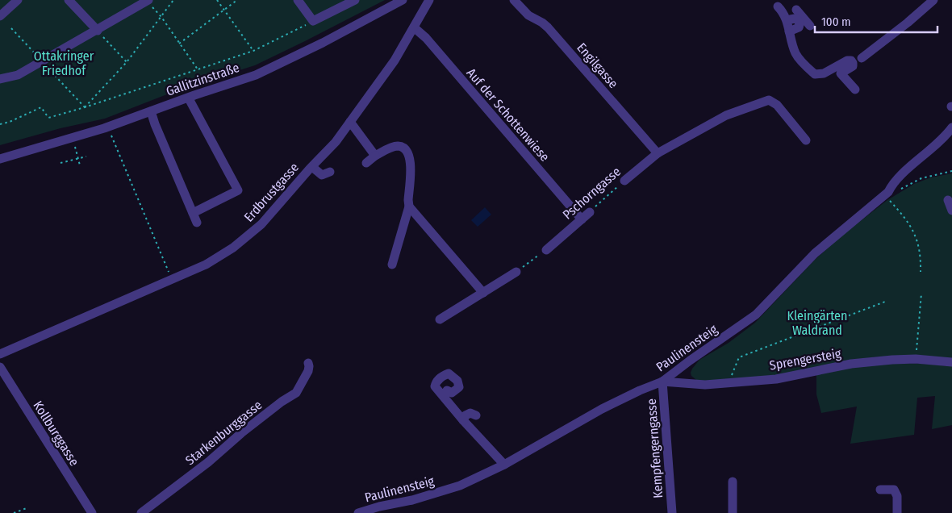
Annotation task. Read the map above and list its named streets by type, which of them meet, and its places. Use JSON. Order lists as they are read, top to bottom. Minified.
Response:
{"streets":{"street":["Engilgasse","Gallitzinstraße","Auf der Schottenwiese","Erdbrustgasse","Pschorngasse","Paulinensteig","Sprengersteig","Starkenburggasse","Kollburggasse","Kempfengerngasse"]},"crossings":[["Engilgasse","Pschorngasse"],["Auf der Schottenwiese","Erdbrustgasse"],["Auf der Schottenwiese","Pschorngasse"],["Paulinensteig","Sprengersteig"],["Paulinensteig","Kempfengerngasse"],["Sprengersteig","Kempfengerngasse"]],"parks":["Ottakringer Friedhof","Kleingärten Waldrand"],"scale_bar":"100 m"}
